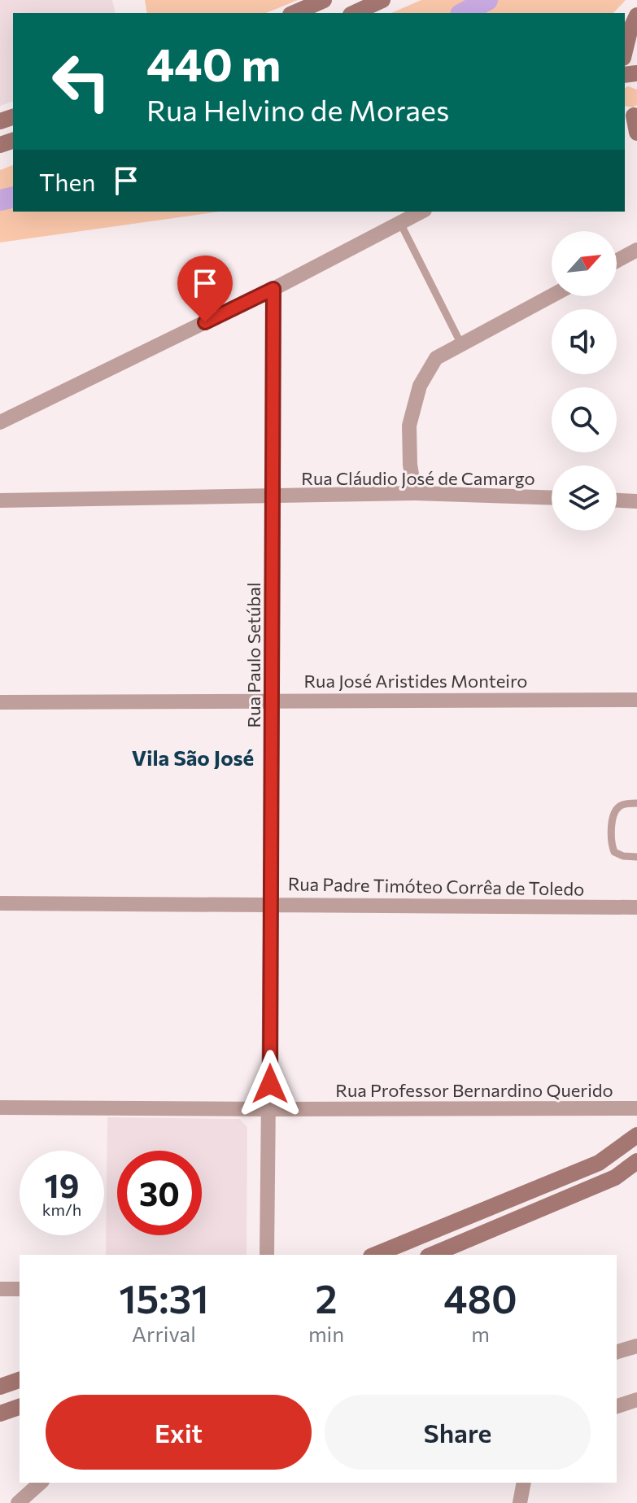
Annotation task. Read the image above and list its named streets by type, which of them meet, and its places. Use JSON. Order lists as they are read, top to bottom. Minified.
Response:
{"streets":{"street":["Rua Cláudio José de Camargo","Rua Paulo Setúbal","Rua José Aristides Monteiro","Rua Padre Timóteo Corrêa de Toledo","Rua Professor Bernardino Querido"]},"crossings":[["Rua Cláudio José de Camargo","Rua Paulo Setúbal"],["Rua Paulo Setúbal","Rua José Aristides Monteiro"],["Rua Paulo Setúbal","Rua Padre Timóteo Corrêa de Toledo"],["Rua Paulo Setúbal","Rua Professor Bernardino Querido"]],"districts":["Vila São José"],"north":"top right","page":{"turn":["440 m","Rua Helvino de Moraes"],"then":"Then","speed":"19 km/h","limit":"30","eta":["15:31","Arrival","2","min","480","m"],"buttons":["Exit","Share"]}}
